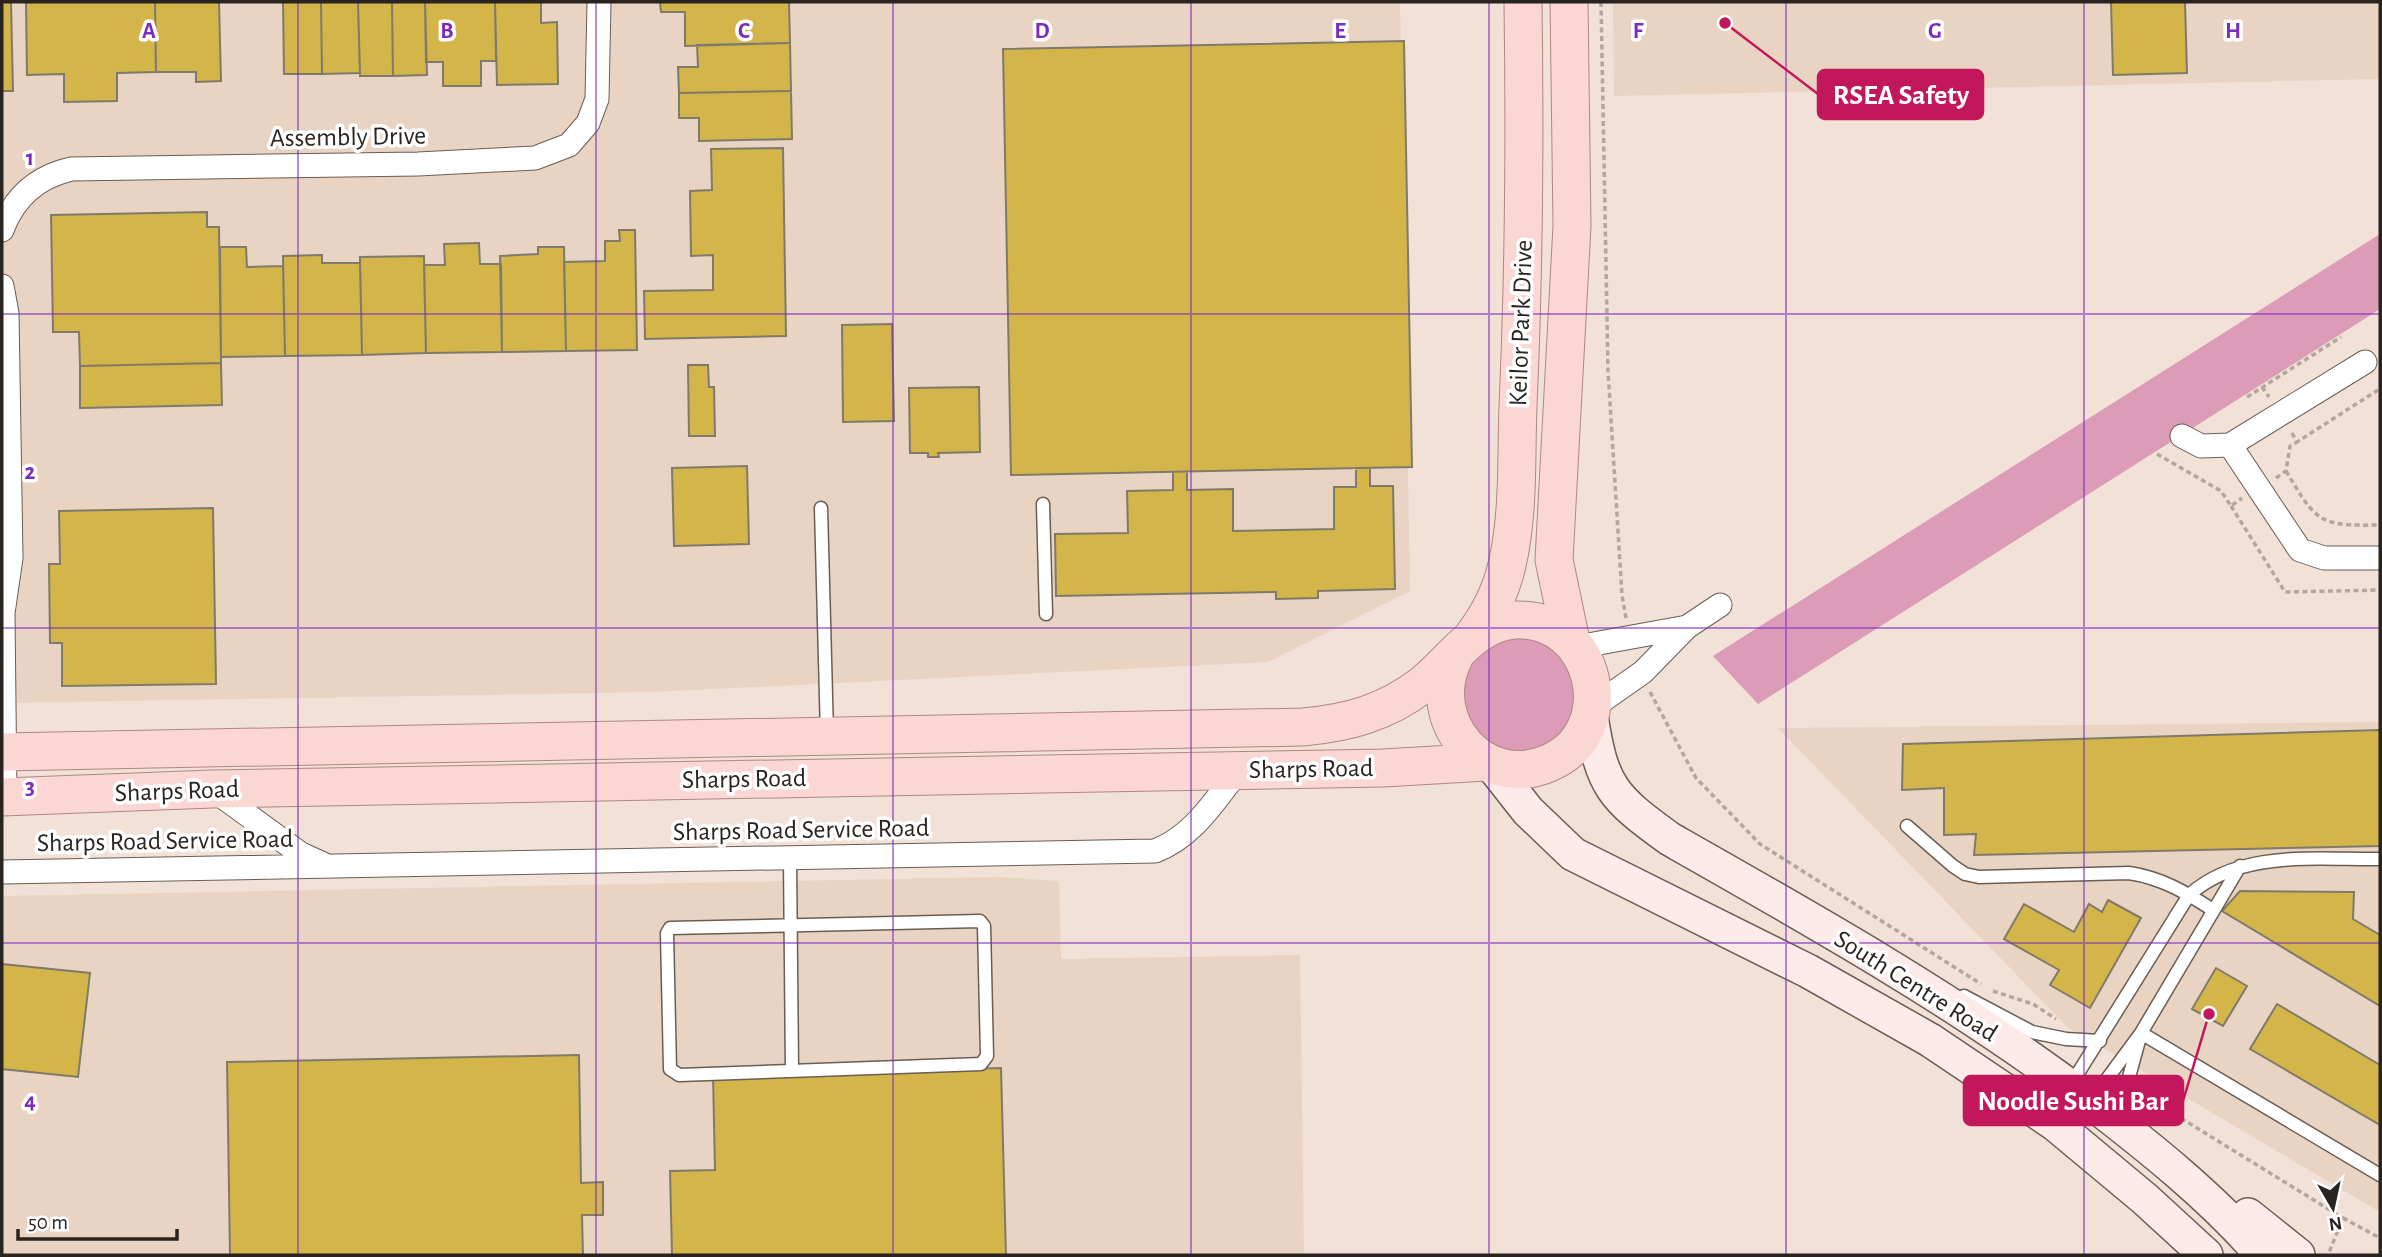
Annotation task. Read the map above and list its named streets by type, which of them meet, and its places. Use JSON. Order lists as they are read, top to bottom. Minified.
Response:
{"streets":{"main road":["Keilor Park Drive","Sharps Road"],"street":["Assembly Drive","Sharps Road Service Road","South Centre Road"]},"crossings":[["Keilor Park Drive","Sharps Road"],["Keilor Park Drive","South Centre Road"],["Sharps Road","Sharps Road Service Road"],["Sharps Road","South Centre Road"]],"places":["RSEA Safety","Noodle Sushi Bar"],"scale_bar":"50 m","north":"bottom","grid":{"columns":["A","B","C","D","E","F","G","H"],"rows":["1","2","3","4"]}}
